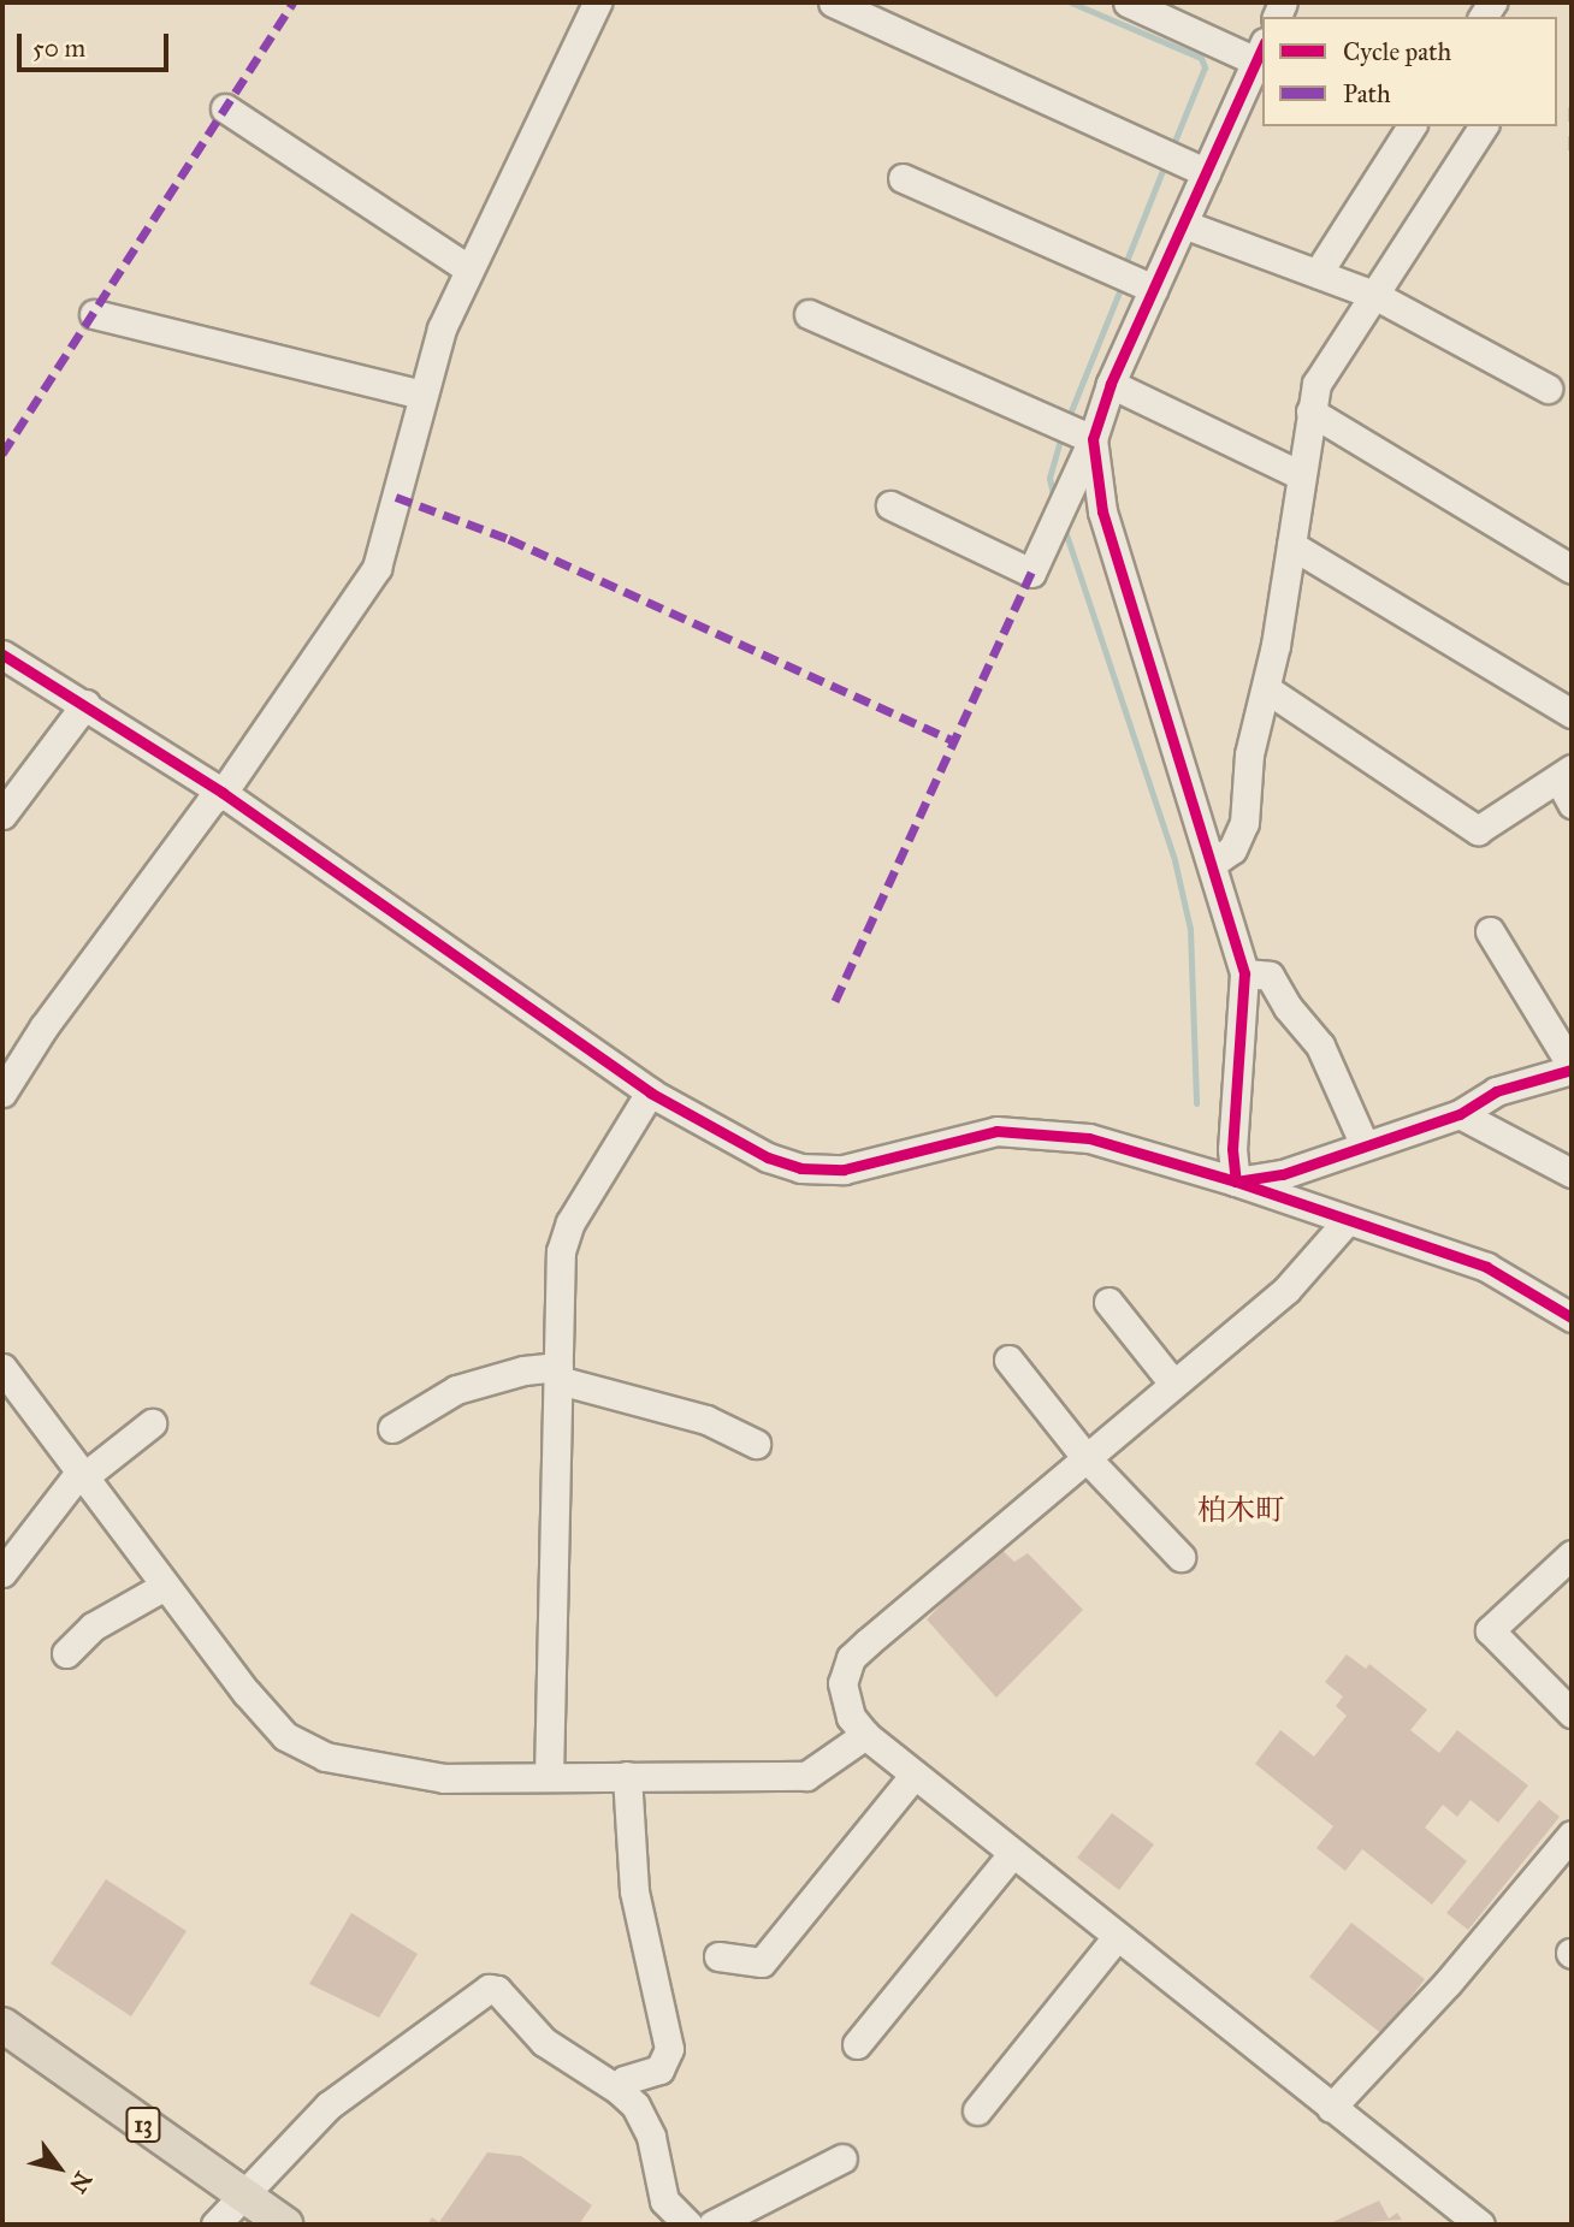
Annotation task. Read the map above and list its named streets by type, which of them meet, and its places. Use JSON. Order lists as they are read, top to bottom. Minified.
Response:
{"streets":{"main road":["13"]},"districts":["柏木町"],"legend":["Cycle path","Path"],"scale_bar":"50 m","north":"bottom right"}
